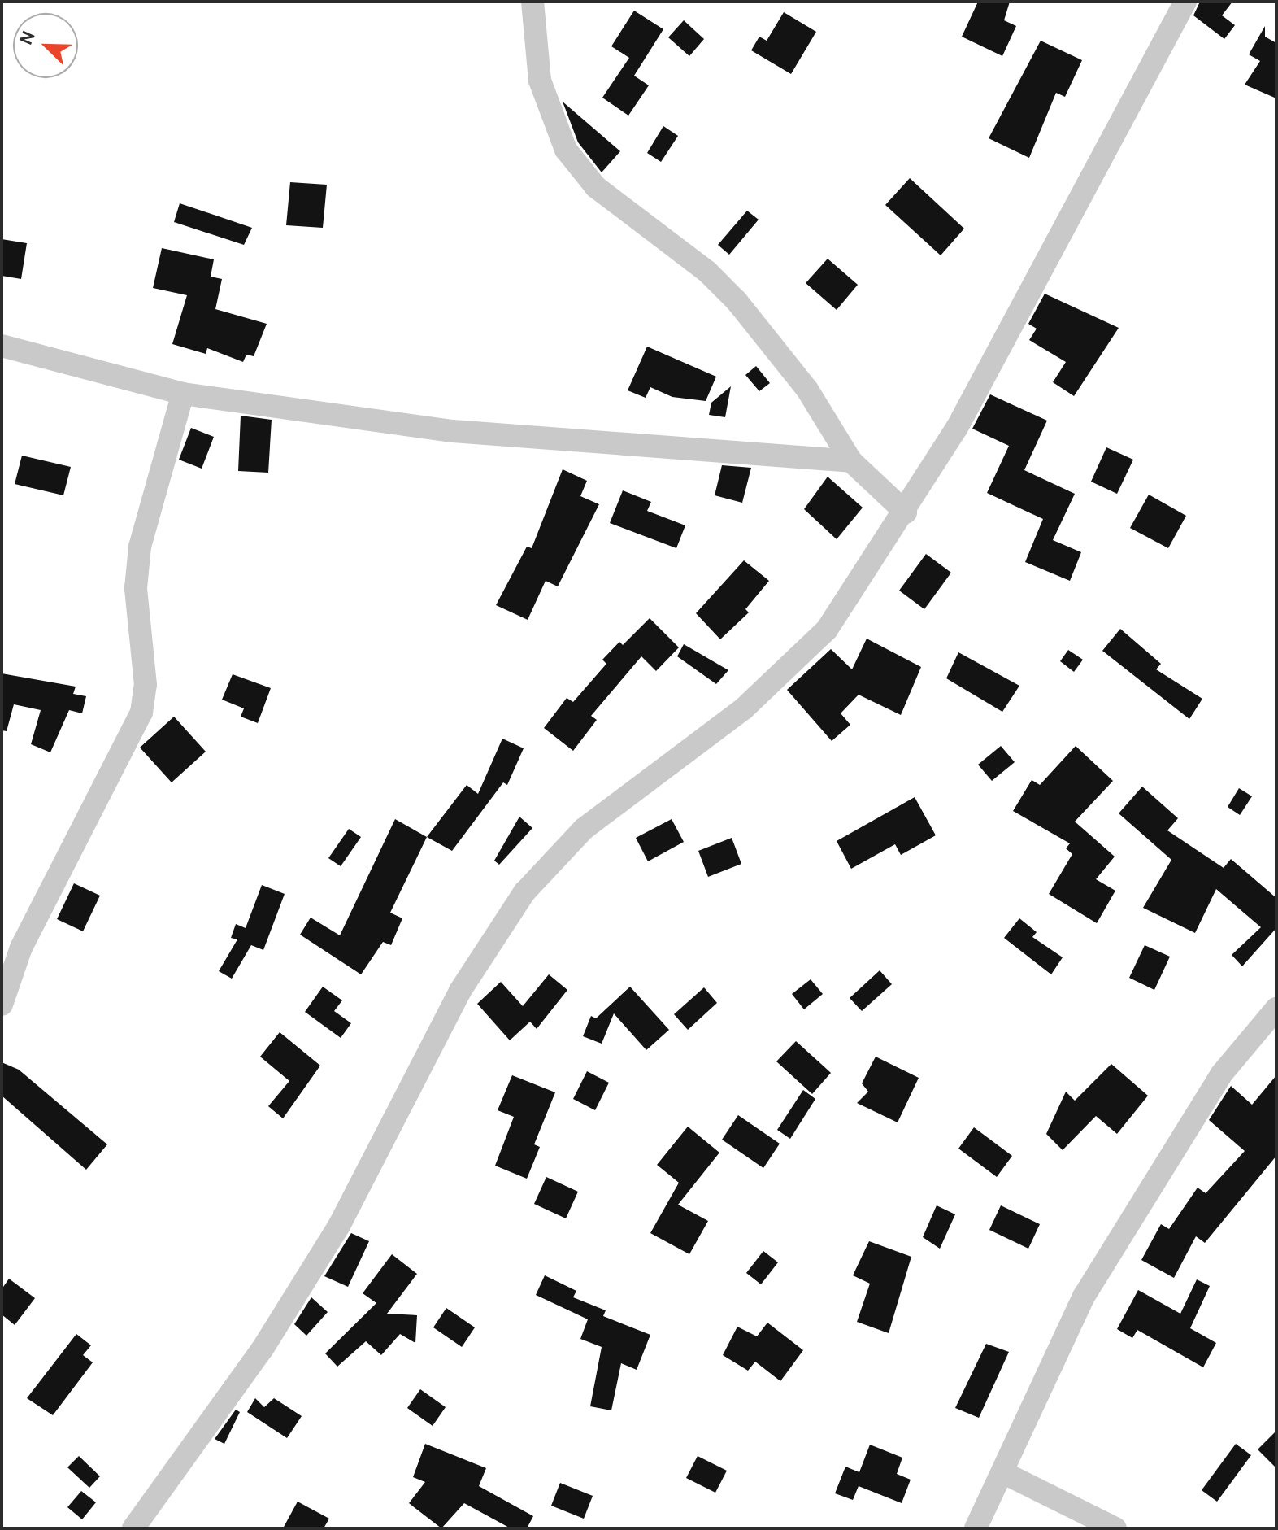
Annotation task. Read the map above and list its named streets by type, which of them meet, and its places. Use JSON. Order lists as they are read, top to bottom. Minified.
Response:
{"north":"top left"}
